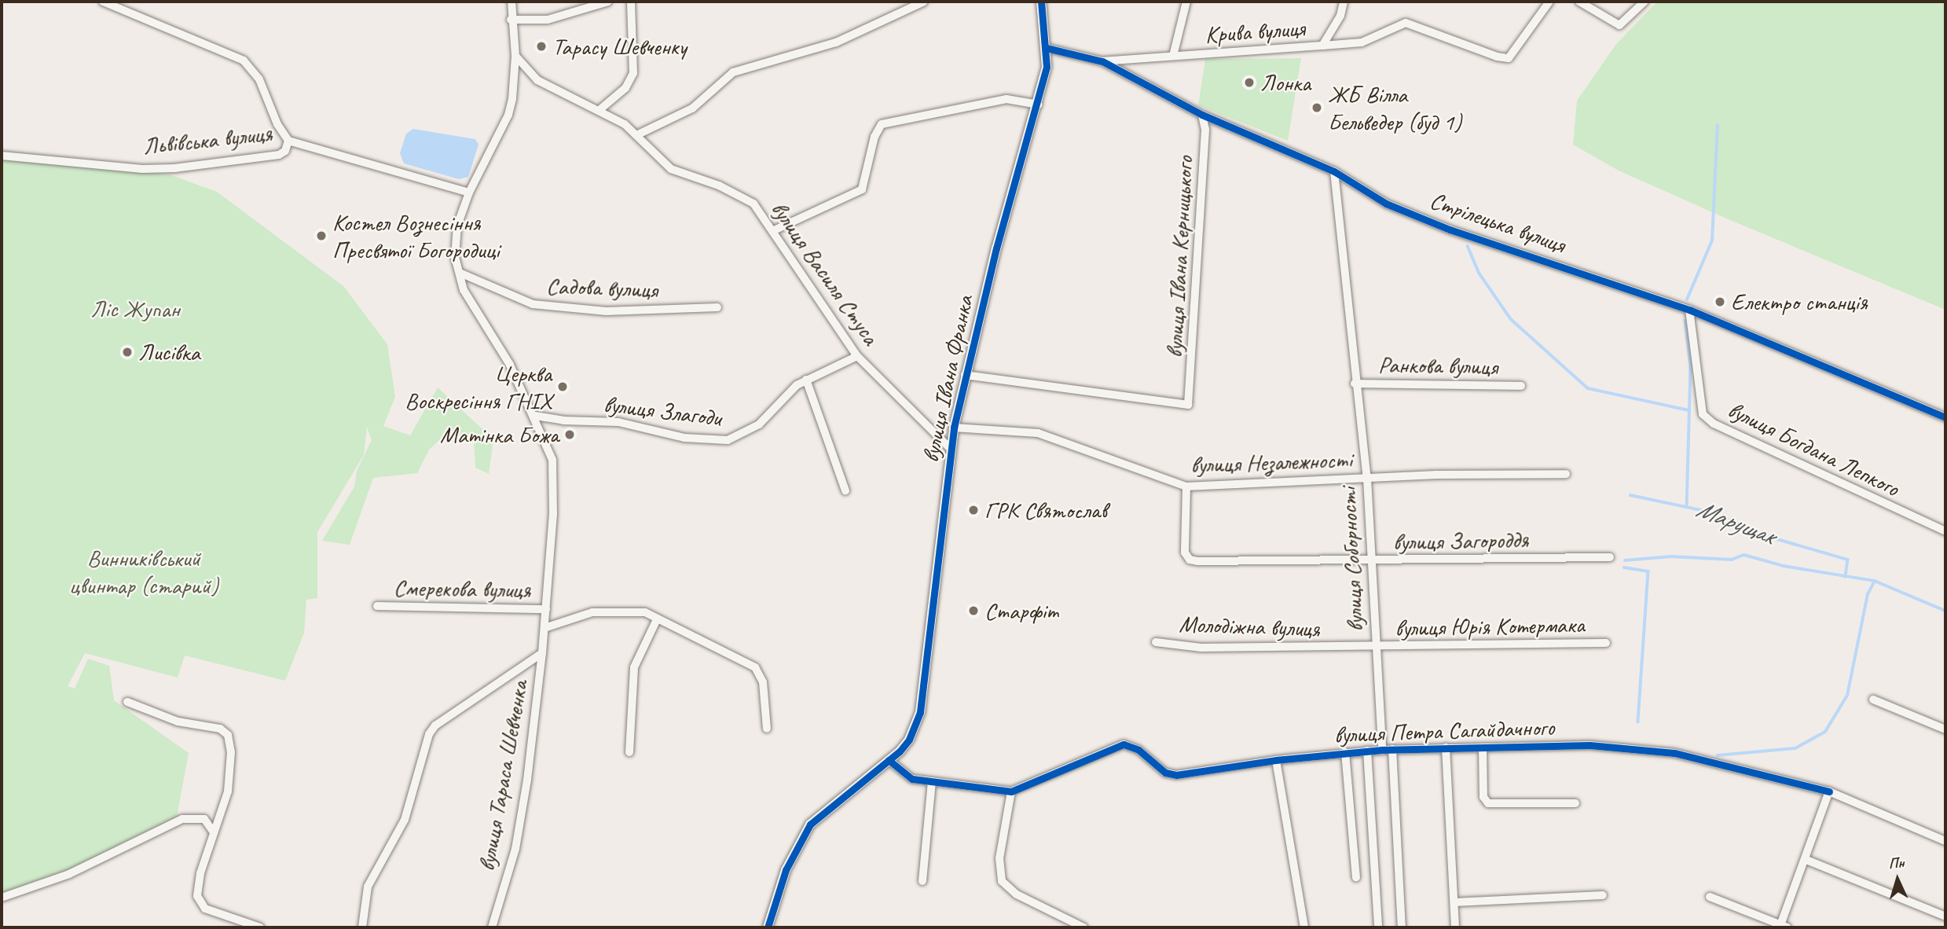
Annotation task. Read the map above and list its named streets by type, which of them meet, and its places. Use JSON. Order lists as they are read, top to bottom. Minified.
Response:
{"streets":{"street":["Крива вулиця","Львівська вулиця","Стрілецька вулиця","вулиця Івана Керницького","вулиця Василя Стуса","Садова вулиця","Ранкова вулиця","вулиця Івана Франка","вулиця Злагоди","вулиця Богдана Лепкого","вулиця Незалежності","вулиця Загороддя","вулиця Соборності","Смерекова вулиця","Молодіжна вулиця","вулиця Юрія Котермака","вулиця Петра Сагайдачного","вулиця Тараса Шевченка"]},"crossings":[["Крива вулиця","Стрілецька вулиця"],["Львівська вулиця","вулиця Тараса Шевченка"],["Стрілецька вулиця","вулиця Івана Керницького"],["Стрілецька вулиця","вулиця Івана Франка"],["Стрілецька вулиця","вулиця Богдана Лепкого"],["Стрілецька вулиця","вулиця Соборності"],["вулиця Івана Керницького","вулиця Івана Франка"],["вулиця Василя Стуса","вулиця Івана Франка"],["вулиця Василя Стуса","вулиця Злагоди"],["вулиця Василя Стуса","вулиця Тараса Шевченка"],["Садова вулиця","вулиця Тараса Шевченка"],["Ранкова вулиця","вулиця Соборності"],["вулиця Івана Франка","вулиця Незалежності"],["вулиця Злагоди","вулиця Тараса Шевченка"],["вулиця Незалежності","вулиця Загороддя"],["вулиця Незалежності","вулиця Соборності"],["вулиця Загороддя","вулиця Соборності"],["вулиця Соборності","Молодіжна вулиця"],["вулиця Соборності","вулиця Юрія Котермака"],["вулиця Соборності","вулиця Петра Сагайдачного"],["Смерекова вулиця","вулиця Тараса Шевченка"],["Молодіжна вулиця","вулиця Юрія Котермака"]],"water":["Марущак"],"parks":["Ліс Жупан","Винниківський цвинтар (старий)"],"places":["Тарасу Шевченку","Лонка","ЖБ Вілла Бельведер (буд 1)","Костел Вознесіння Пресвятої Богородиці","Електро станція","Лисівка","Церква Воскресіння ГНІХ","Матінка Божа","ГРК Святослав","Старфіт"],"north":"top"}
